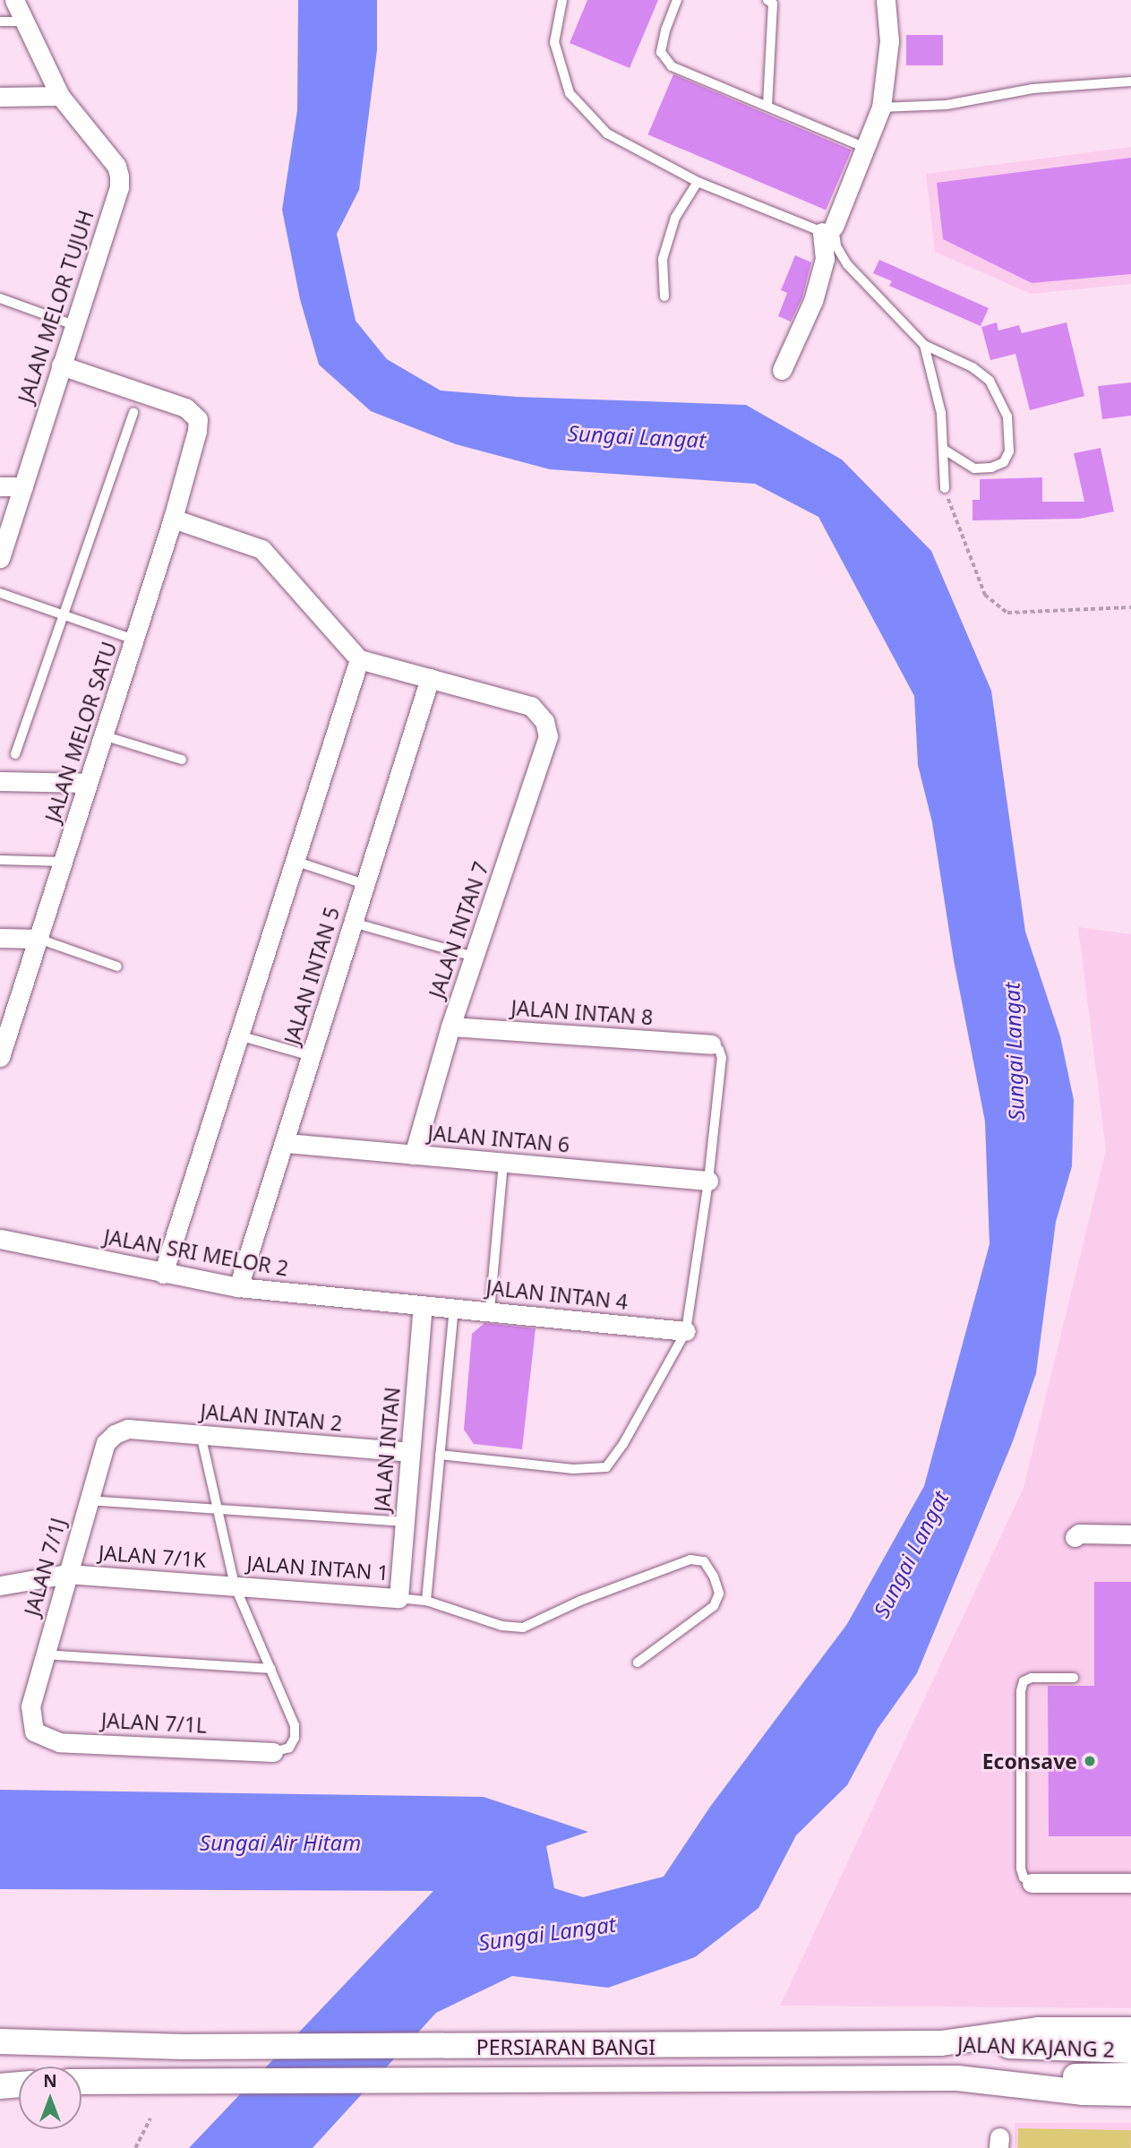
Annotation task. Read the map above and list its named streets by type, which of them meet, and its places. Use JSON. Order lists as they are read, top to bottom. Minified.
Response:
{"streets":{"main road":["PERSIARAN BANGI","JALAN KAJANG 2"],"street":["JALAN MELOR TUJUH","JALAN MELOR SATU","JALAN INTAN 7","JALAN INTAN 5","JALAN INTAN 8","JALAN INTAN 6","JALAN SRI MELOR 2","JALAN INTAN 4","JALAN INTAN 2","JALAN INTAN","JALAN 7/1K","JALAN 7/1J","JALAN INTAN 1","JALAN 7/1L"]},"crossings":[["JALAN MELOR TUJUH","JALAN MELOR SATU"],["JALAN INTAN 7","JALAN INTAN 5"],["JALAN INTAN 7","JALAN INTAN 8"],["JALAN INTAN 7","JALAN INTAN 6"],["JALAN INTAN 5","JALAN INTAN 6"],["JALAN INTAN 5","JALAN SRI MELOR 2"],["JALAN SRI MELOR 2","JALAN INTAN 4"],["JALAN SRI MELOR 2","JALAN INTAN"],["JALAN INTAN 4","JALAN INTAN"],["JALAN INTAN 2","JALAN INTAN"],["JALAN INTAN 2","JALAN 7/1J"],["JALAN INTAN","JALAN INTAN 1"],["JALAN 7/1K","JALAN 7/1J"],["JALAN 7/1K","JALAN INTAN 1"],["JALAN 7/1J","JALAN 7/1L"],["PERSIARAN BANGI","JALAN KAJANG 2"]],"water":["Sungai Langat","Sungai Air Hitam"],"places":["Econsave"],"north":"top"}
